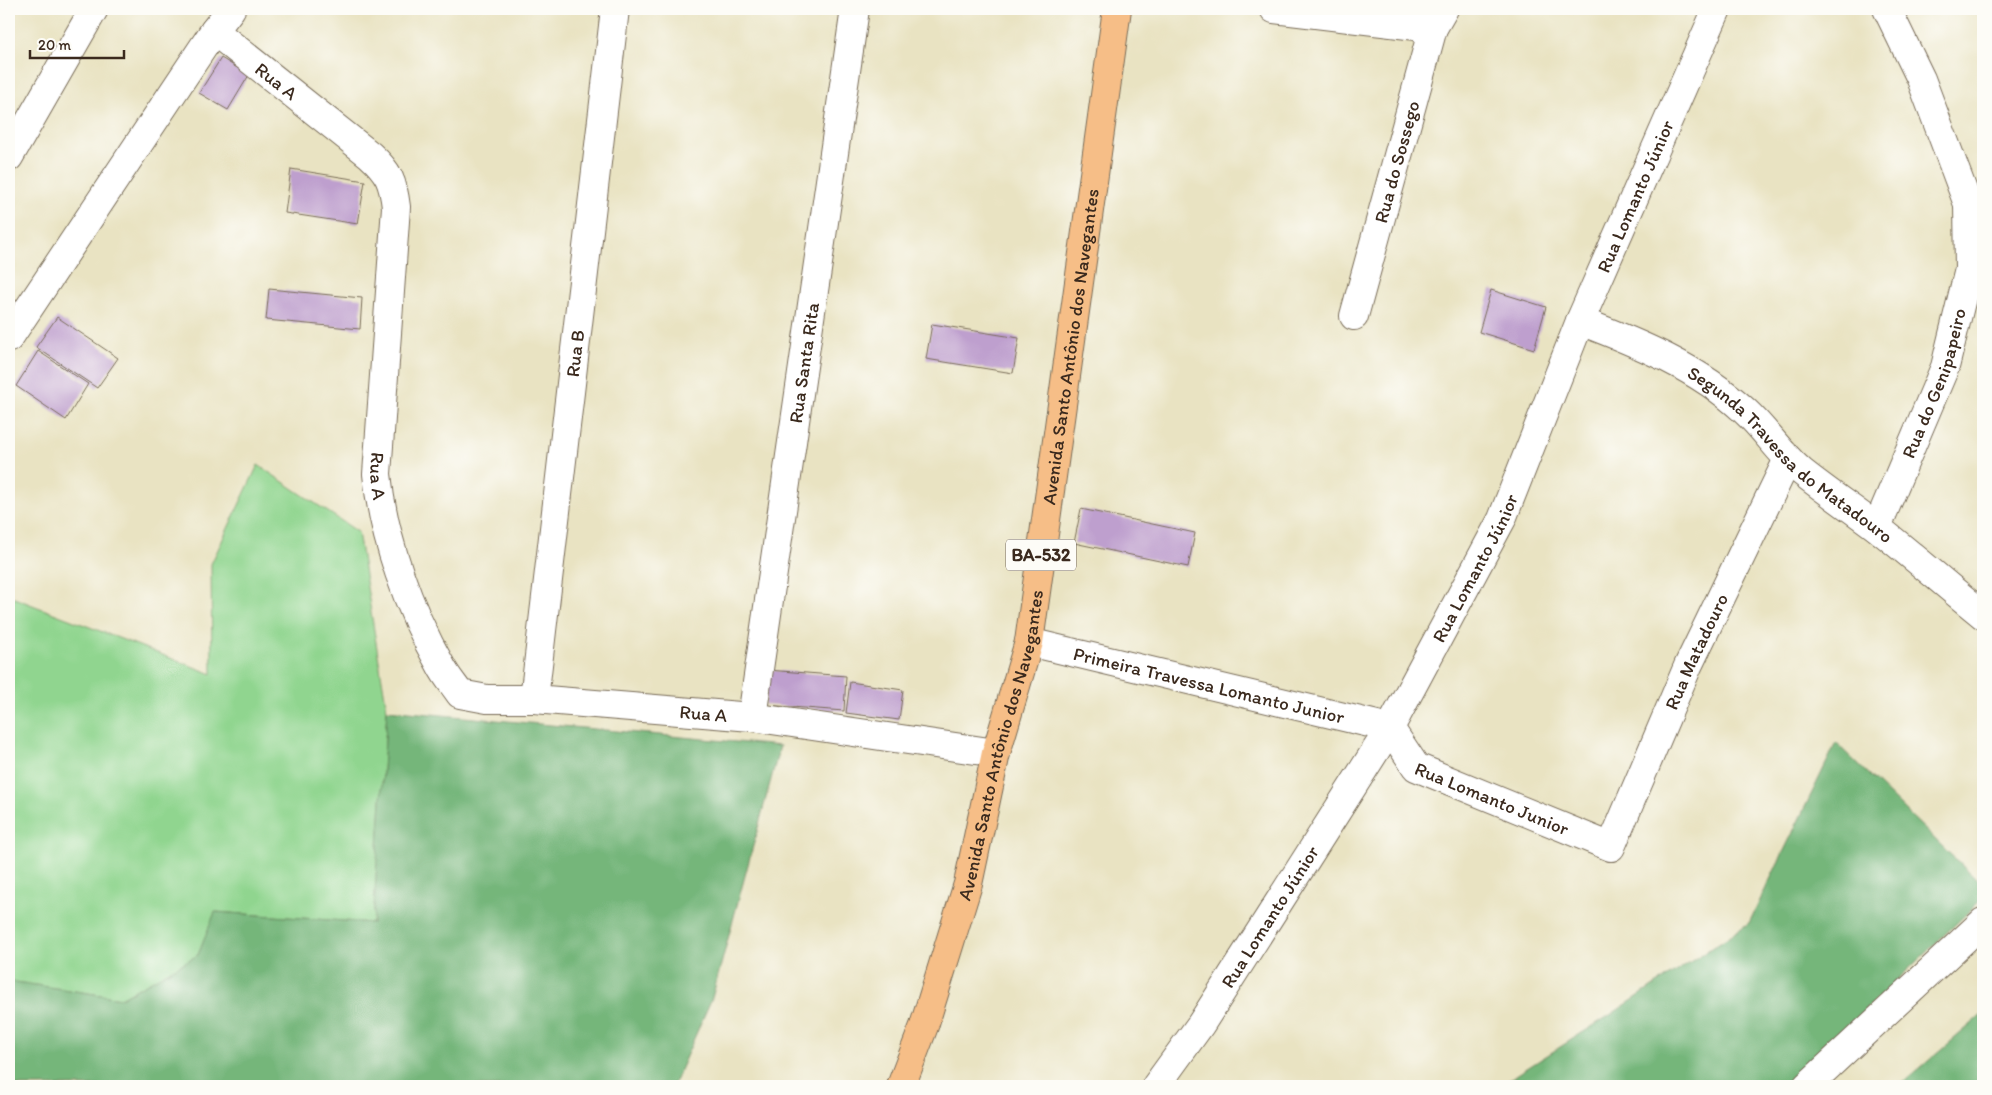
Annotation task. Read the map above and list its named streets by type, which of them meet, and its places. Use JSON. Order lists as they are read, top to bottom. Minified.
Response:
{"streets":{"main road":["Avenida Santo Antônio dos Navegantes","BA-532"],"street":["Rua A","Rua do Sossego","Rua Lomanto Júnior","Rua B","Rua Santa Rita","Rua do Genipapeiro","Segunda Travessa do Matadouro","Rua Matadouro","Primeira Travessa Lomanto Junior","Rua Lomanto Junior"]},"crossings":[["Rua A","Avenida Santo Antônio dos Navegantes"],["Rua A","Rua B"],["Rua A","Rua Santa Rita"],["Rua Lomanto Júnior","Segunda Travessa do Matadouro"],["Rua Lomanto Júnior","Primeira Travessa Lomanto Junior"],["Rua Lomanto Júnior","Rua Lomanto Junior"],["Avenida Santo Antônio dos Navegantes","Primeira Travessa Lomanto Junior"],["Rua do Genipapeiro","Segunda Travessa do Matadouro"],["Segunda Travessa do Matadouro","Rua Matadouro"],["Rua Matadouro","Rua Lomanto Junior"],["Primeira Travessa Lomanto Junior","Rua Lomanto Junior"]],"scale_bar":"20 m"}
